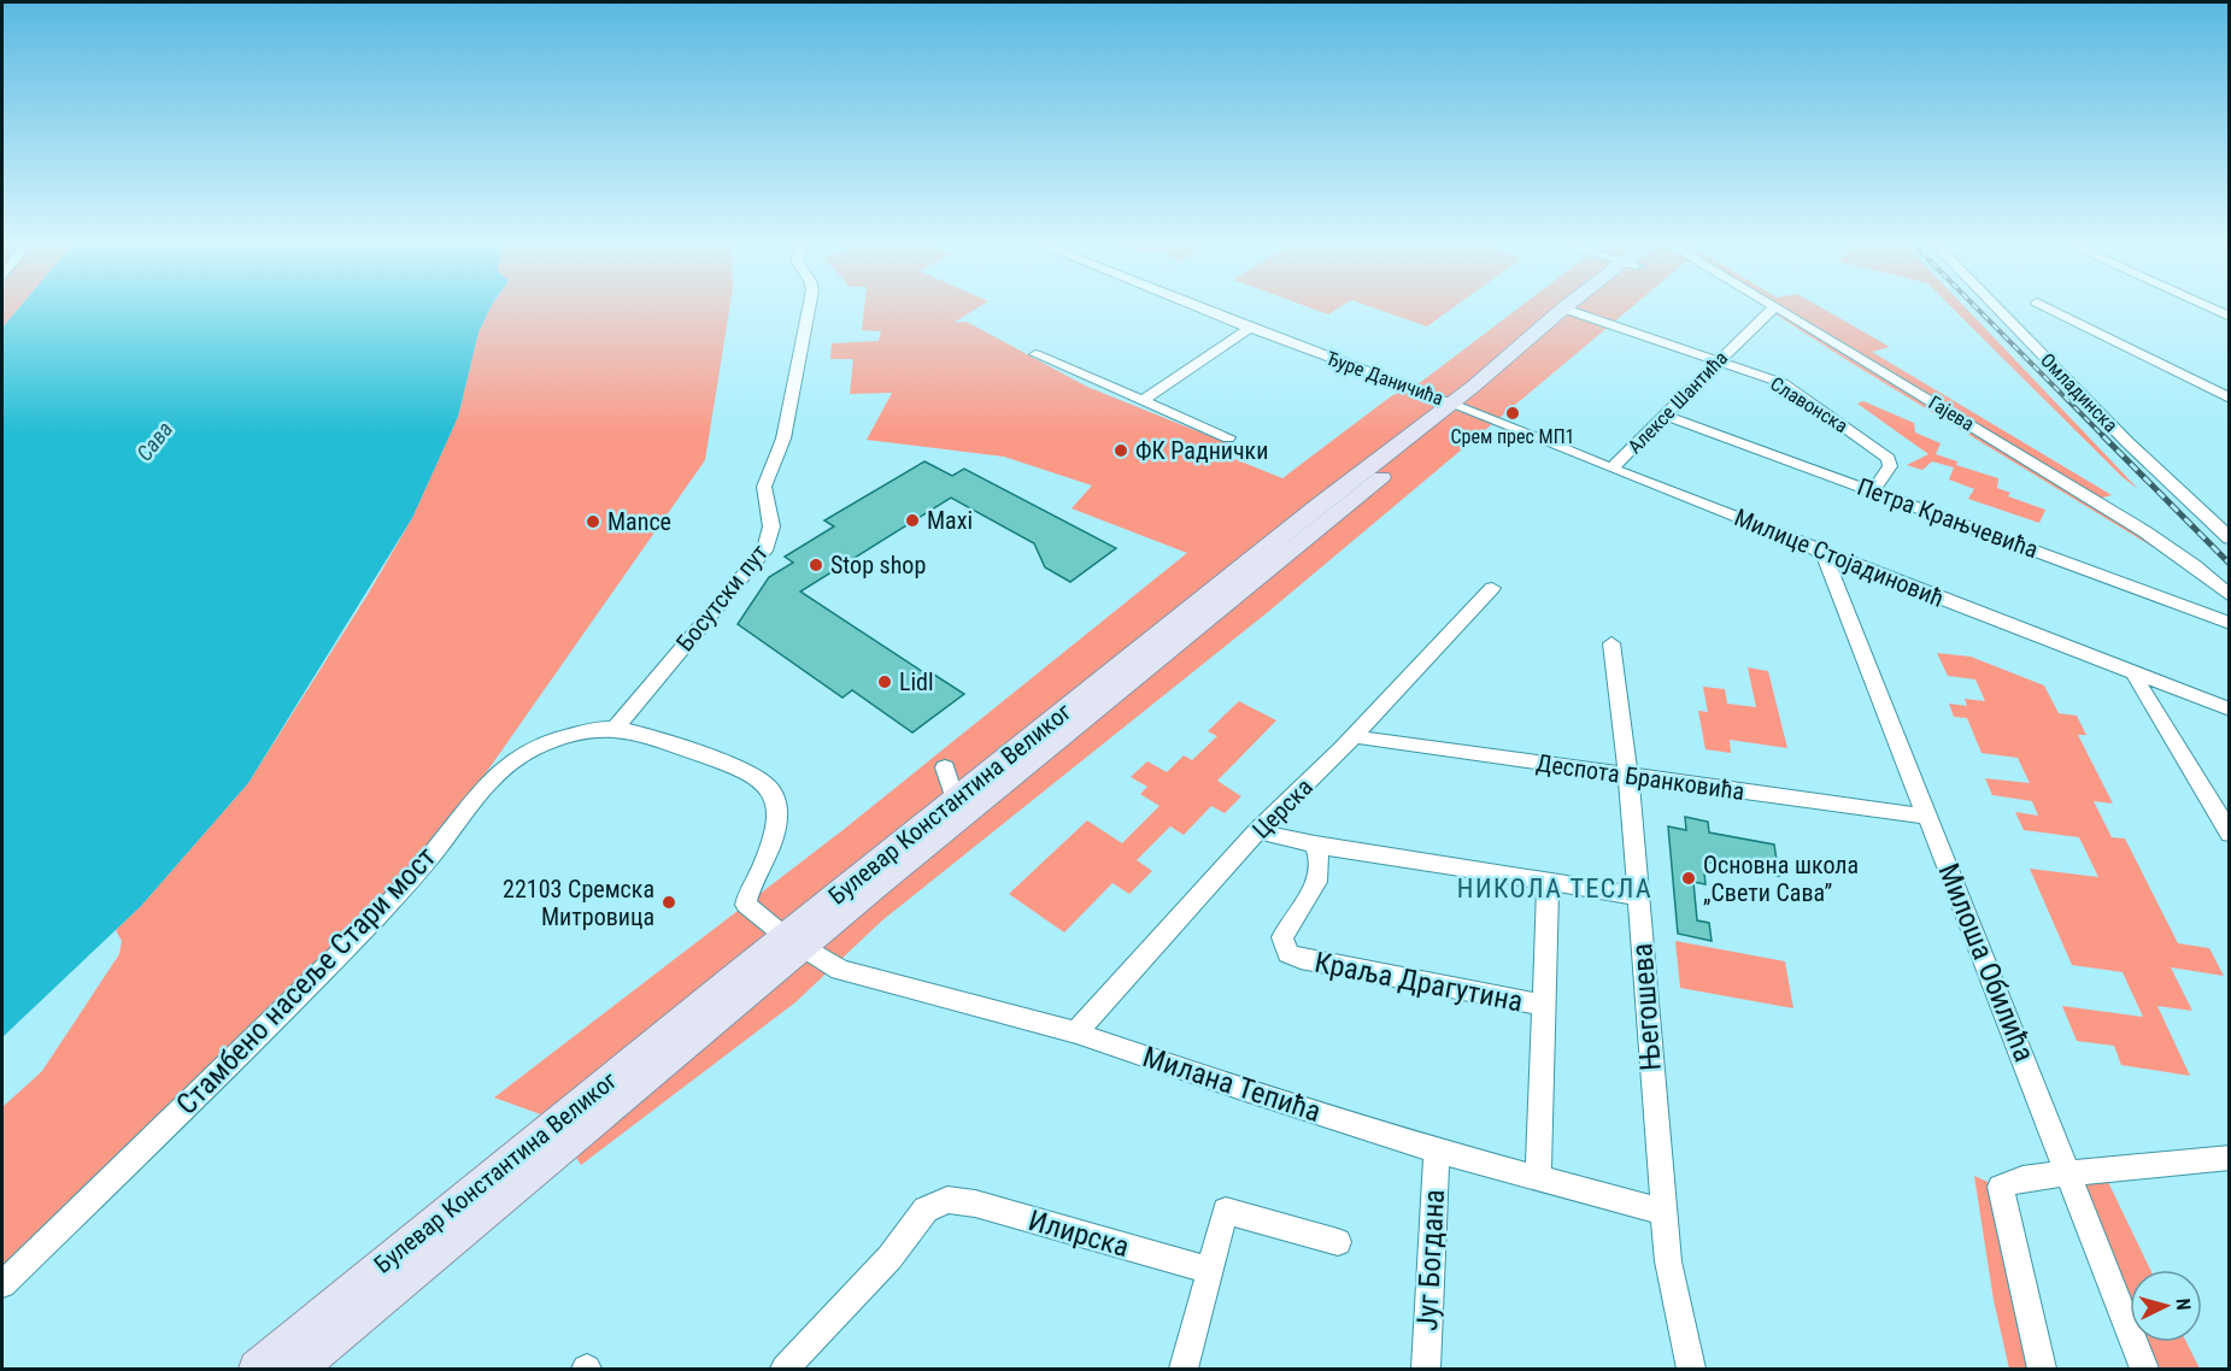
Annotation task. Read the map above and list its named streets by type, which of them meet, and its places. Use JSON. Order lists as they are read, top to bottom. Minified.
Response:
{"streets":{"main road":["Булевар Константина Великог"],"street":["Ђуре Даничића","Омладинска","Алексе Шантића","Славонска","Гајева","Петра Крањчевића","Милице Стојадиновић","Босутски пут","Деспота Бранковића","Церска","Милоша Обилића","Стамбено насеље Стари мост","Краља Драгутина","Његошева","Милана Тепића","Илирска","Југ Богдана"]},"crossings":[["Ђуре Даничића","Милице Стојадиновић"],["Ђуре Даничића","Булевар Константина Великог"],["Алексе Шантића","Славонска"],["Алексе Шантића","Гајева"],["Алексе Шантића","Петра Крањчевића"],["Алексе Шантића","Милице Стојадиновић"],["Славонска","Петра Крањчевића"],["Славонска","Булевар Константина Великог"],["Милице Стојадиновић","Булевар Константина Великог"],["Милице Стојадиновић","Милоша Обилића"],["Босутски пут","Стамбено насеље Стари мост"],["Деспота Бранковића","Церска"],["Деспота Бранковића","Милоша Обилића"],["Деспота Бранковића","Његошева"],["Булевар Константина Великог","Стамбено насеље Стари мост"],["Булевар Константина Великог","Милана Тепића"],["Церска","Милана Тепића"],["Стамбено насеље Стари мост","Милана Тепића"],["Његошева","Милана Тепића"],["Милана Тепића","Југ Богдана"]],"districts":["НИКОЛА ТЕСЛА"],"water":["Сава"],"places":["Срем прес МП1","ФК Раднички","Maxi","Mance","Stop shop","Lidl","Основна школа „Свети Сава”","22103 Сремска Митровица"],"north":"right"}
